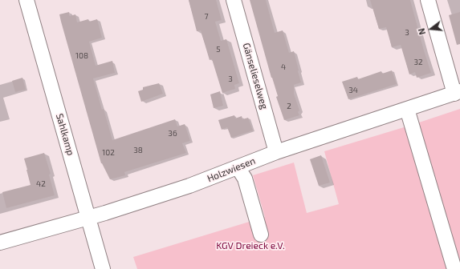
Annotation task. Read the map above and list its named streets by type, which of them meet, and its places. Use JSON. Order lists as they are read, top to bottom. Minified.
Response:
{"streets":{"street":["Gänselieselweg","Sahlkamp","Holzwiesen"]},"crossings":[["Gänselieselweg","Holzwiesen"],["Sahlkamp","Holzwiesen"]],"parks":["KGV Dreieck e.V."],"house_numbers":["7","3","5","108","32","4","3","34","2","36","38","102","42"],"north":"left"}
